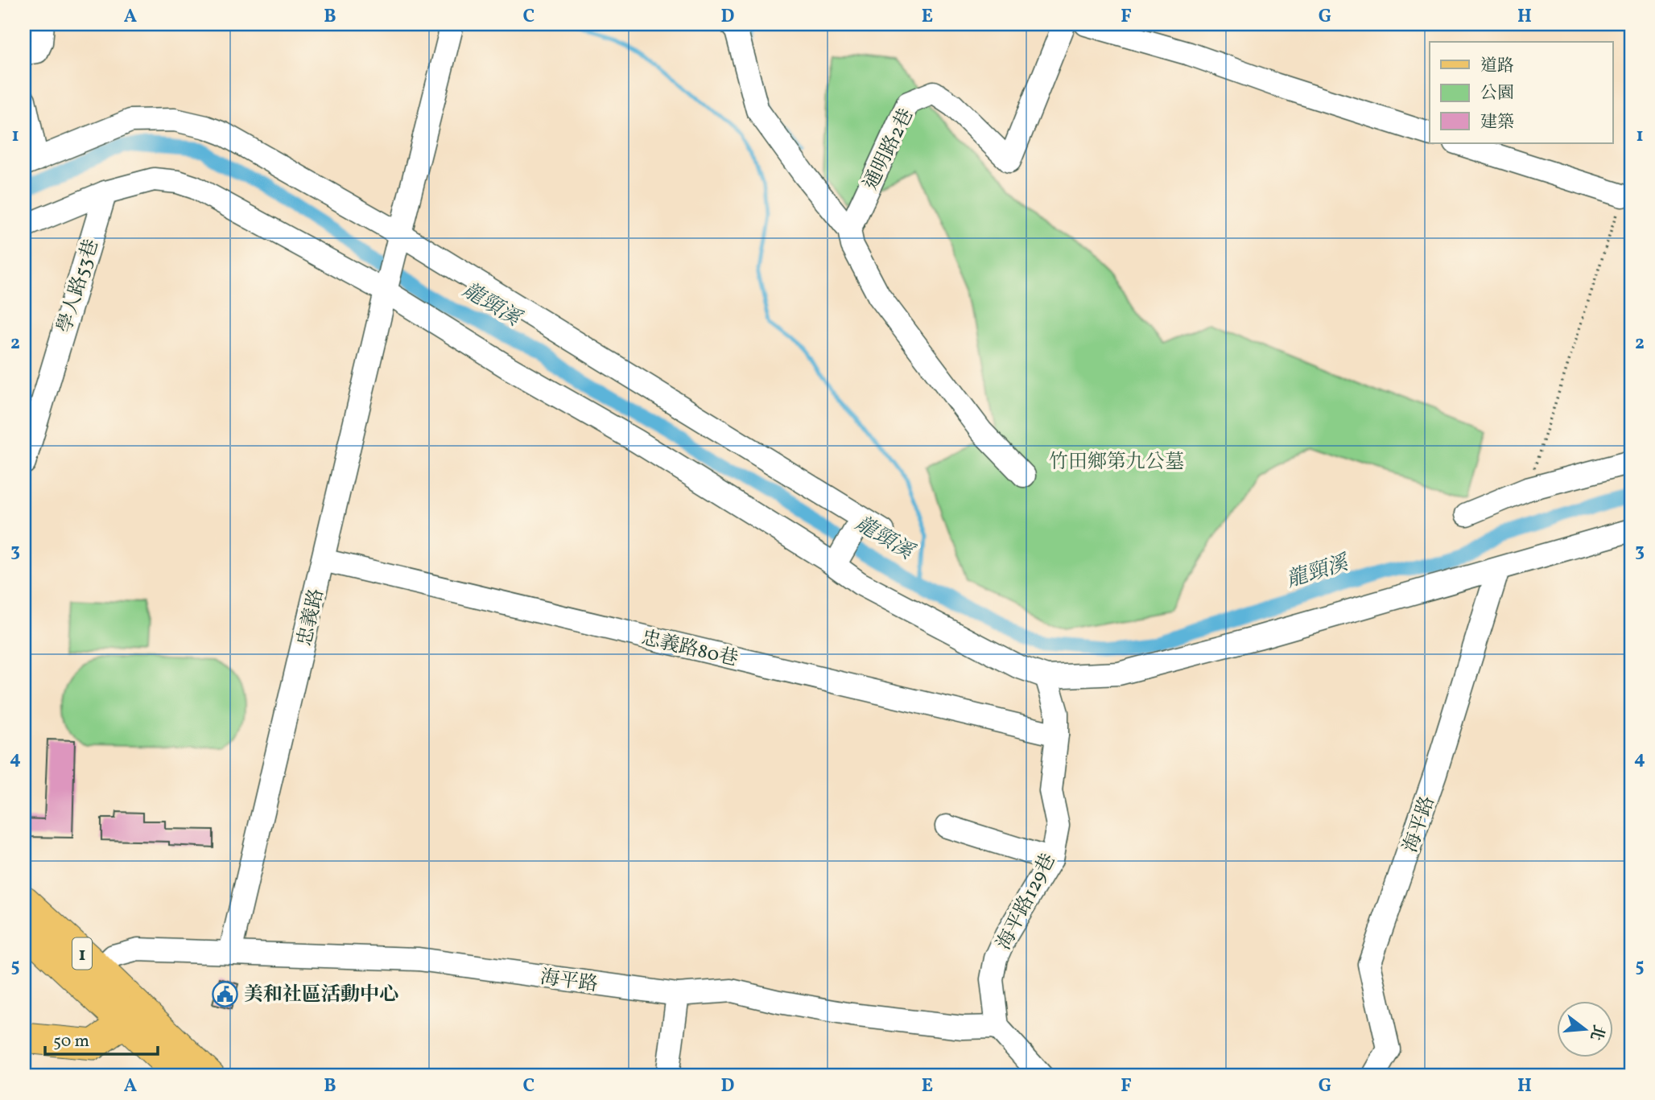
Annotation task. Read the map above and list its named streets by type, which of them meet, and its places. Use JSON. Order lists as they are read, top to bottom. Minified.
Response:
{"streets":{"main road":["1"],"street":["通明路2巷","學人路53巷","忠義路","忠義路80巷","海平路","海平路129巷"]},"crossings":[["忠義路","忠義路80巷"],["忠義路","海平路"],["忠義路80巷","海平路129巷"],["海平路","海平路129巷"],["海平路","1"]],"water":["龍頸溪"],"parks":["竹田鄉第九公墓"],"places":{"public building":["美和社區活動中心"]},"legend":["道路","公園","建築"],"scale_bar":"50 m","north":"right","grid":{"columns":["A","B","C","D","E","F","G","H"],"rows":["1","2","3","4","5"]}}
